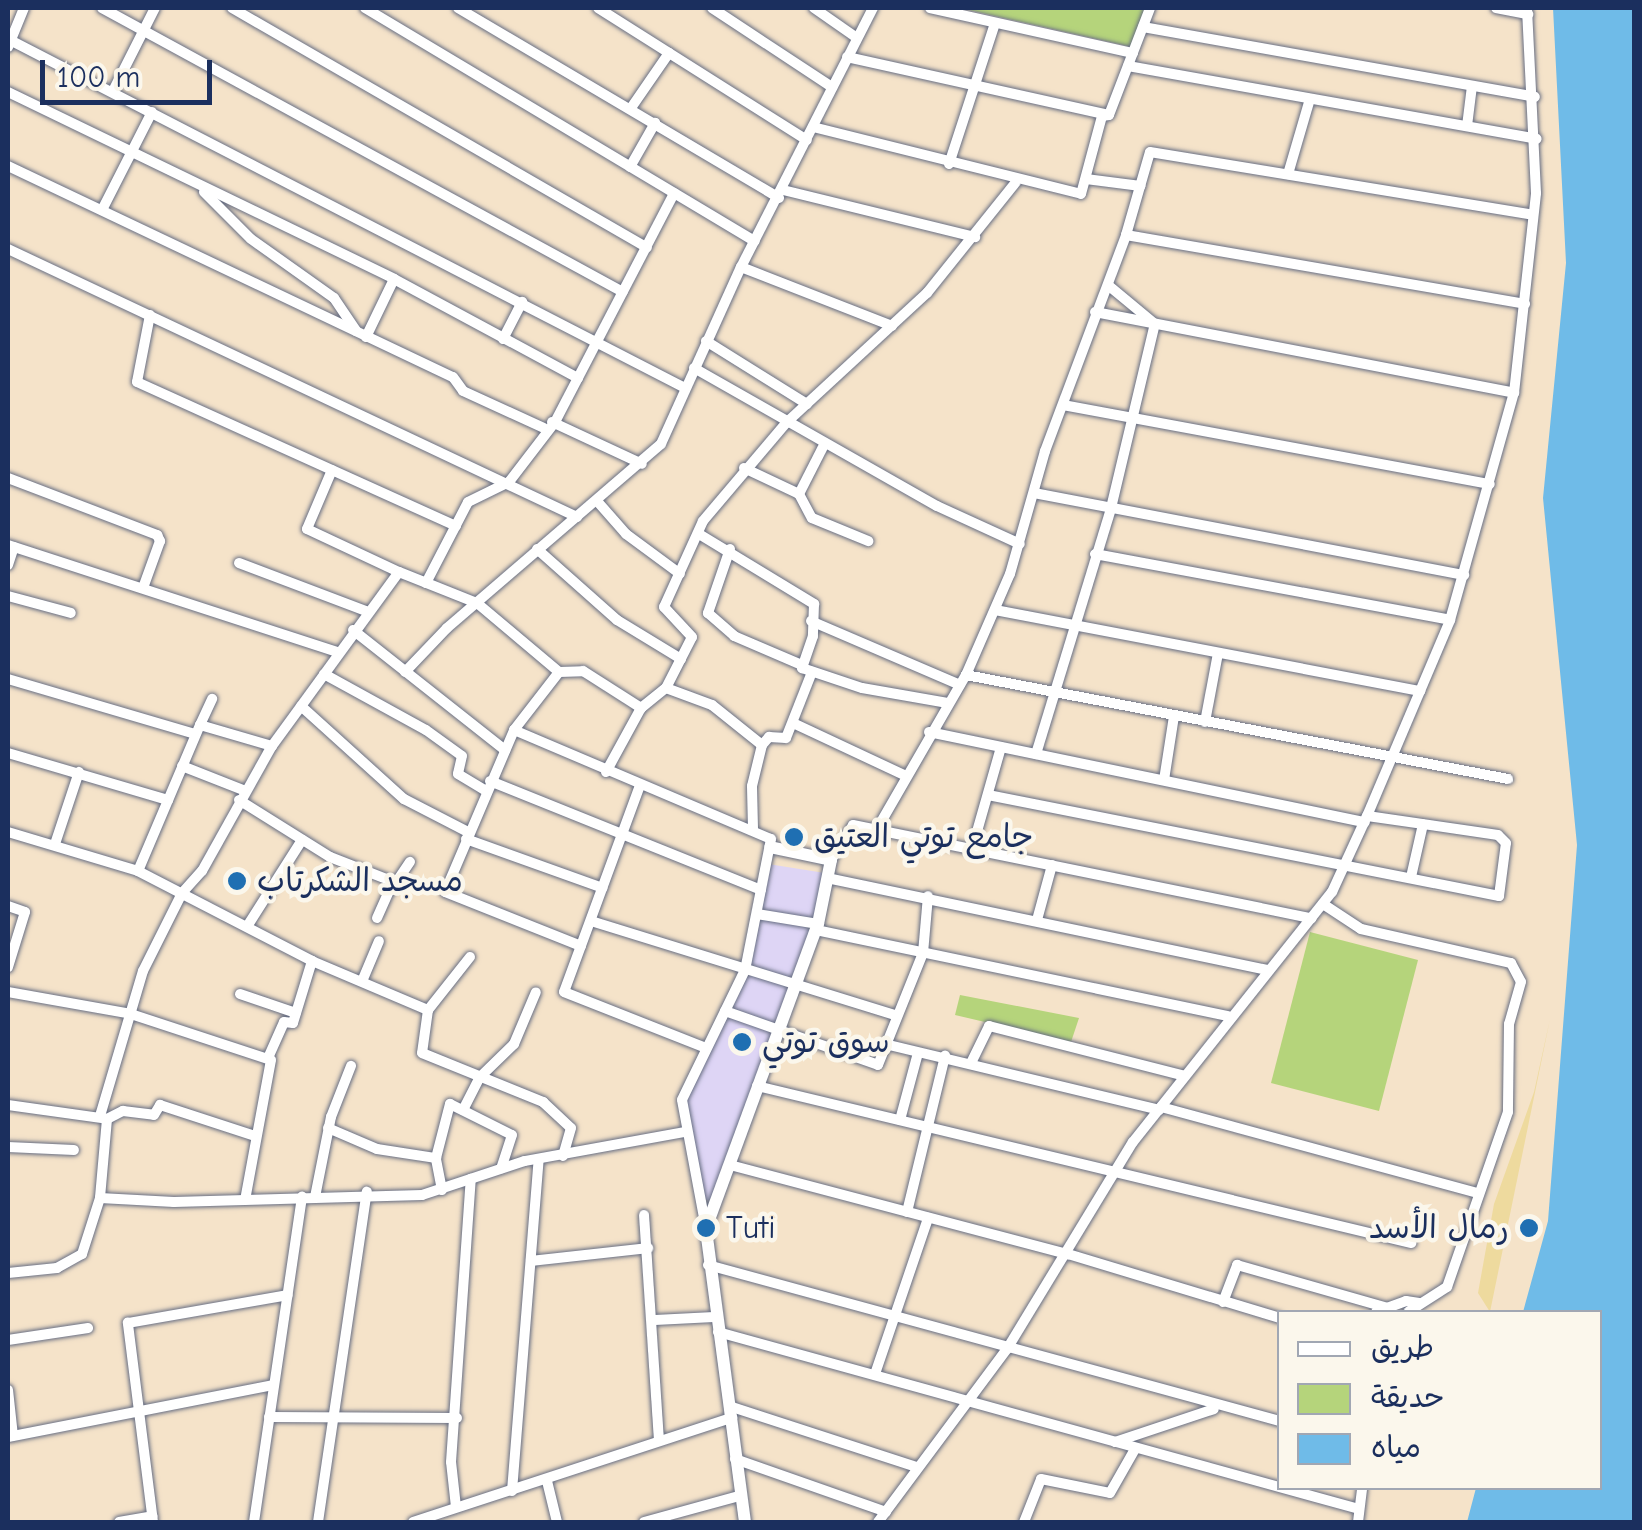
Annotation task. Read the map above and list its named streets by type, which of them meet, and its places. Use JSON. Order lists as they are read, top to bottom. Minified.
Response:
{"places":["جامع توتي العتيق","مسجد الشكرتاب","سوق توتي","Tuti","رمال الأسد"],"legend":["طريق","حديقة","مياه"],"scale_bar":"100 m"}
